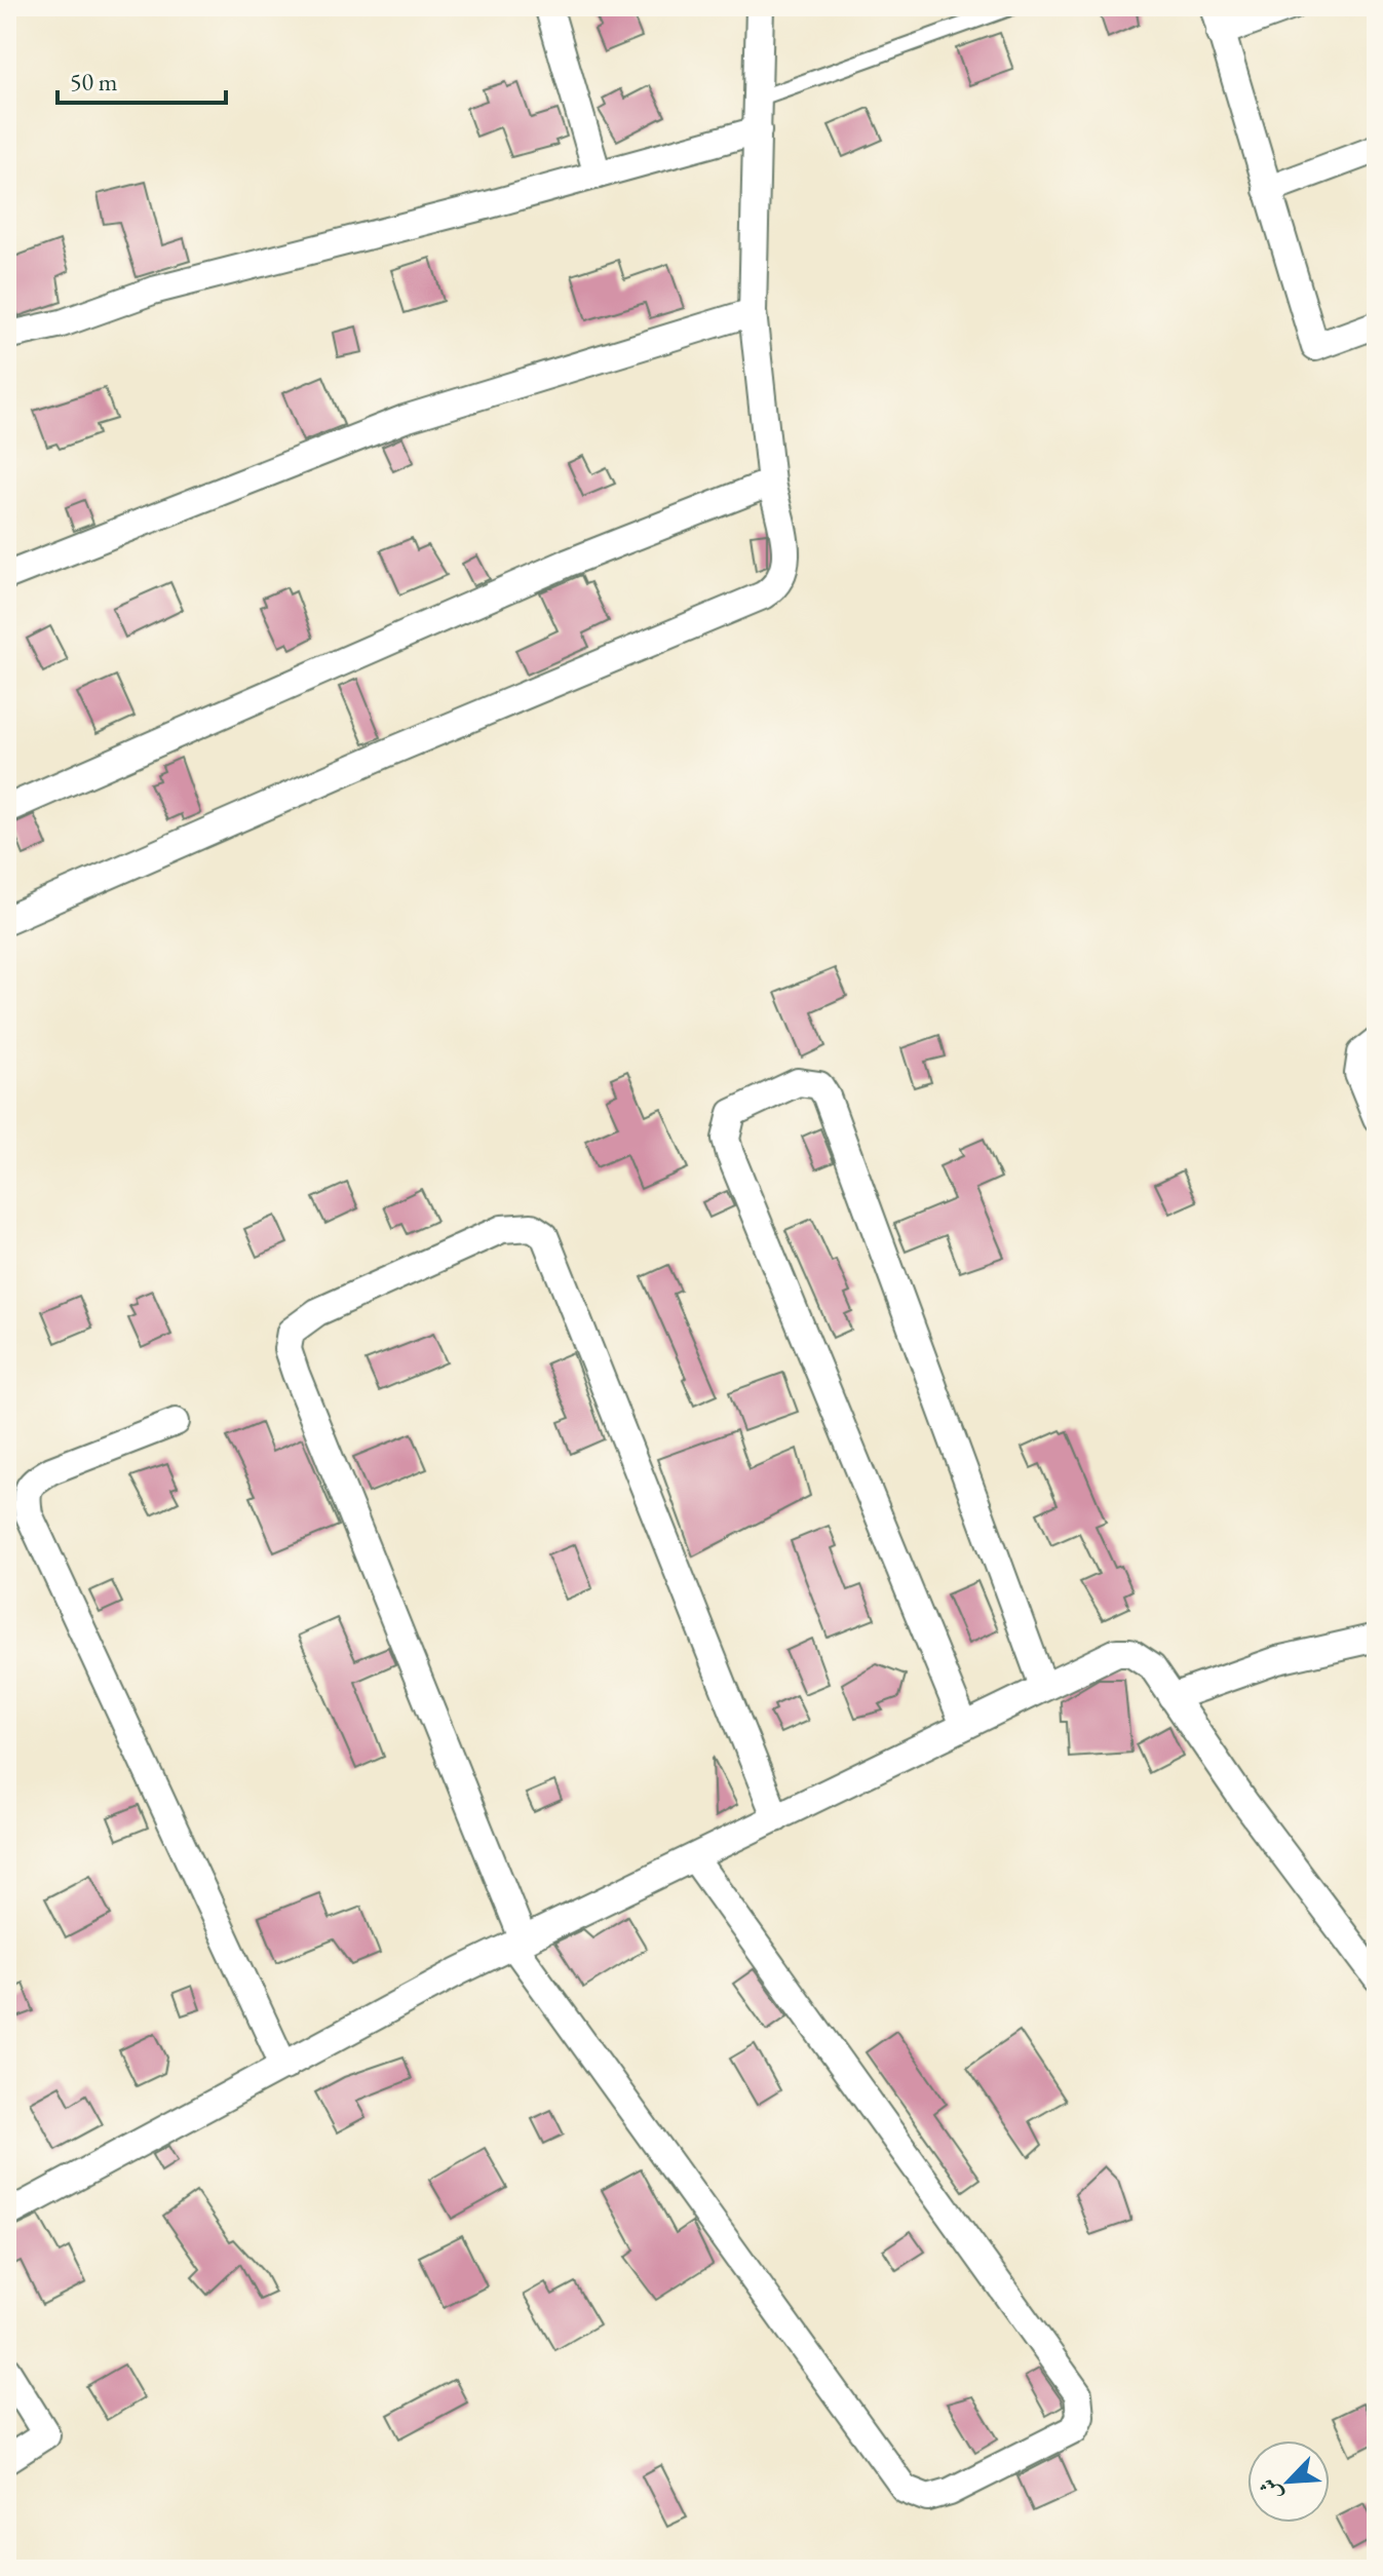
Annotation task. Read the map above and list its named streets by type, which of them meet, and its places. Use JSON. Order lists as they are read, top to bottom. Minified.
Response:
{"scale_bar":"50 m","north":"bottom left"}
